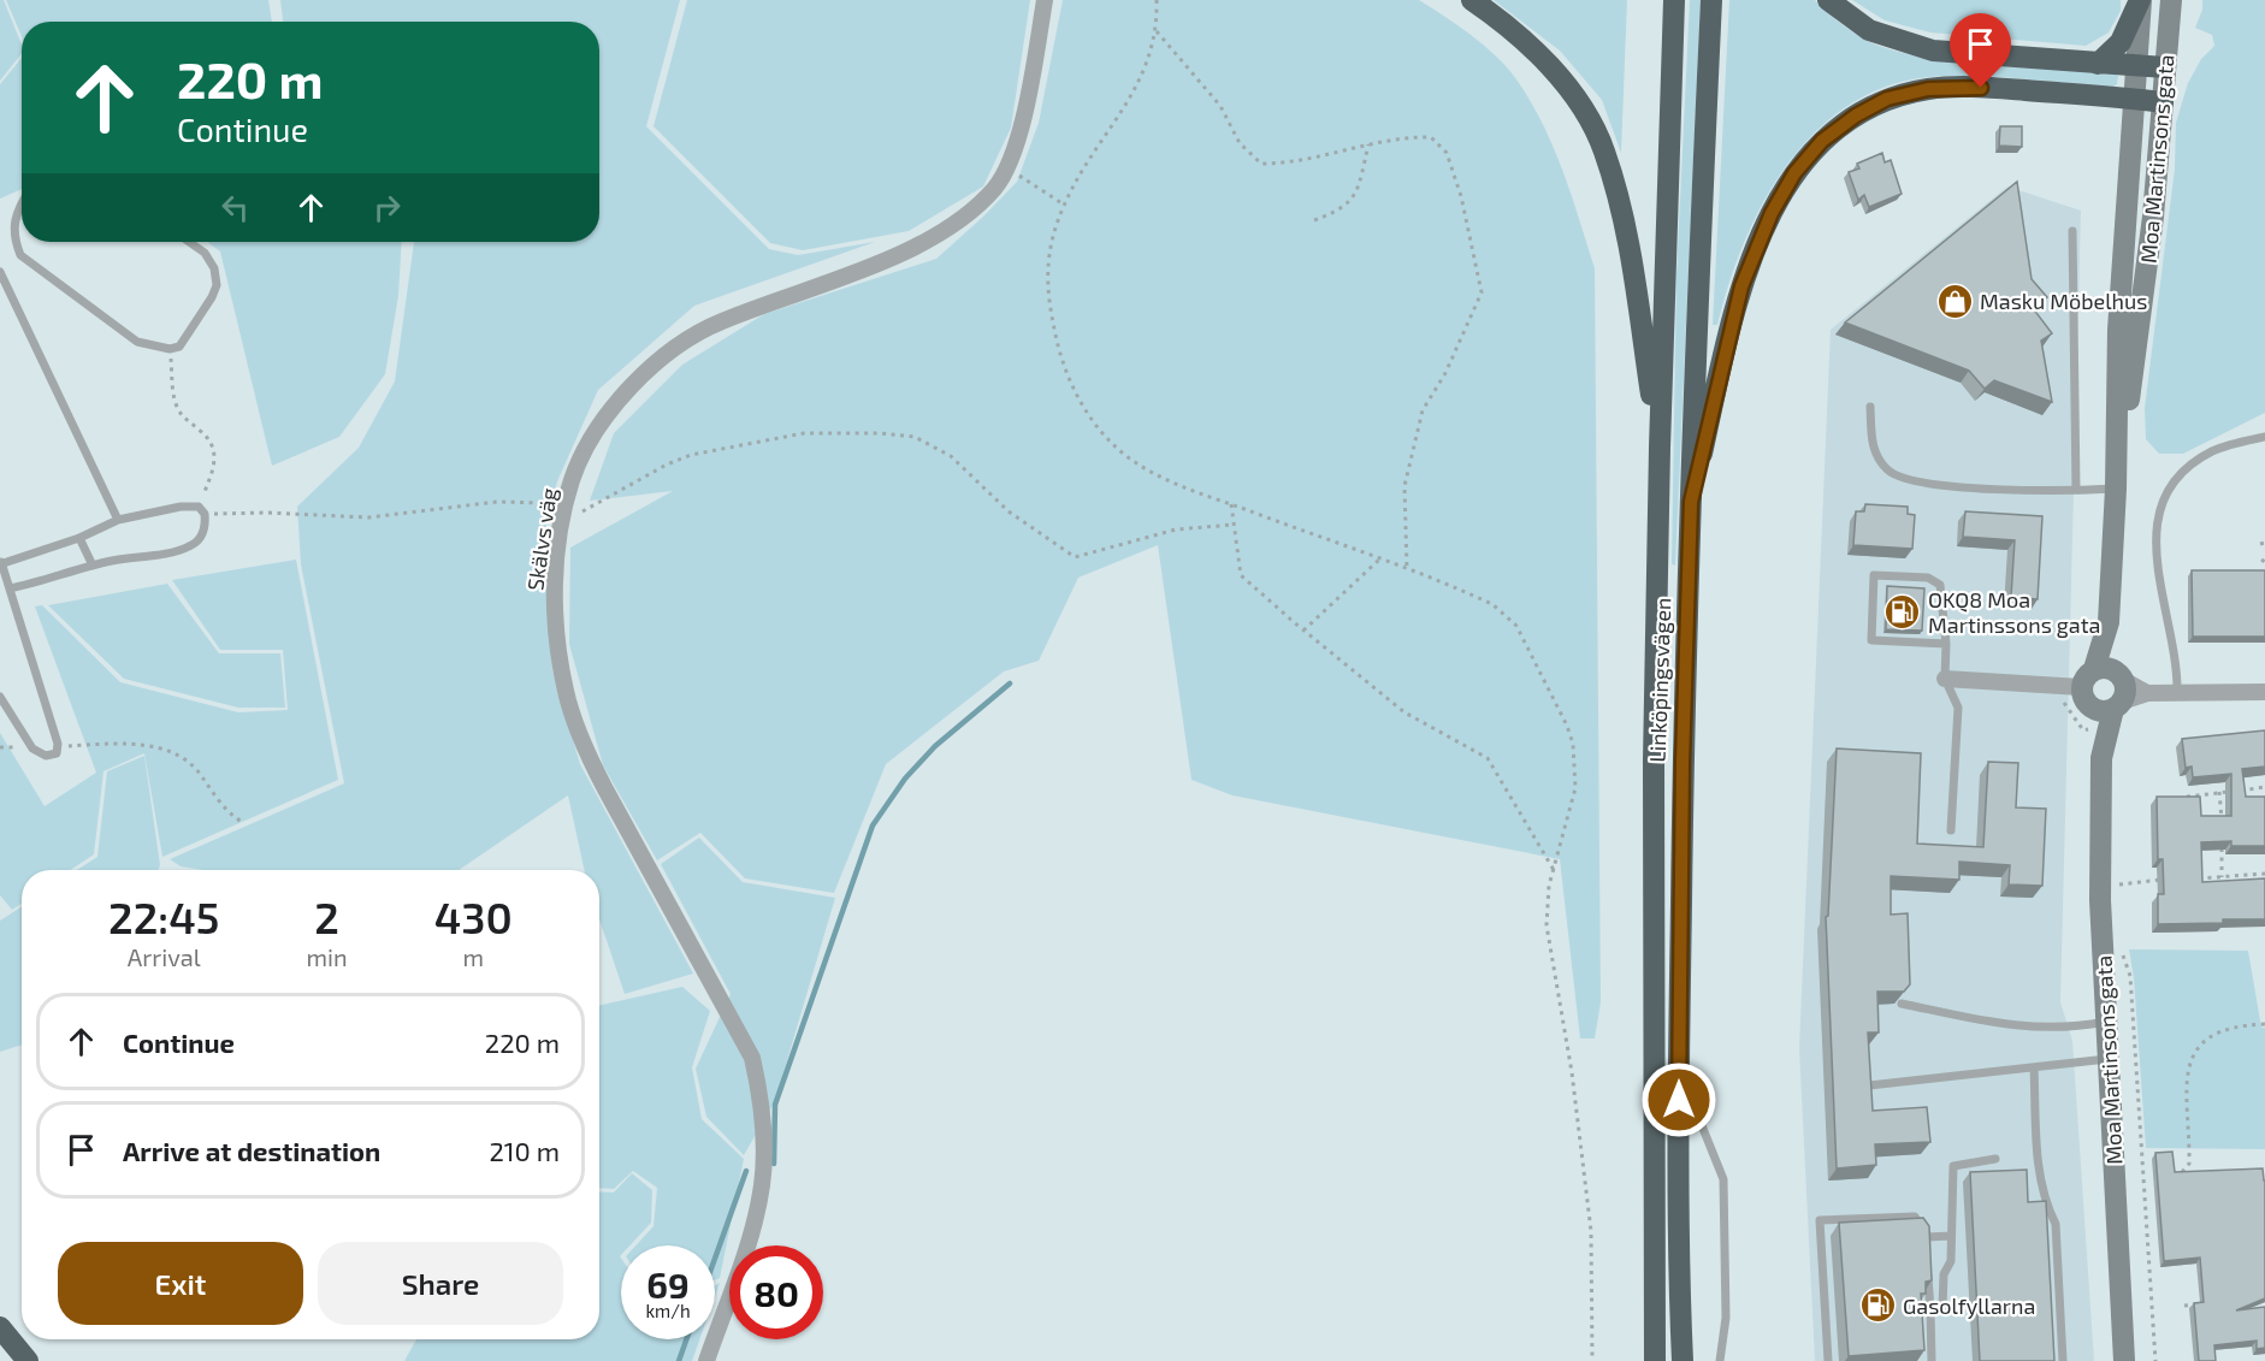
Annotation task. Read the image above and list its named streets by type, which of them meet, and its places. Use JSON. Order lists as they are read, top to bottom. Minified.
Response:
{"streets":{"highway":["Linköpingsvägen"],"street":["Moa Martinsons gata","Skälvs väg"]},"places":{"shop":["Masku Möbelhus"],"fuel station":["OKQ8 Moa Martinssons gata","Gasolfyllarna"]},"page":{"turn":["220 m","Continue"],"eta":["22:45","Arrival","2","min","430","m"],"list":[{"name":"Continue","value":"220 m"},{"name":"Arrive at destination","value":"210 m"}],"buttons":["Exit","Share"],"speed":"69 km/h","limit":"80"}}
